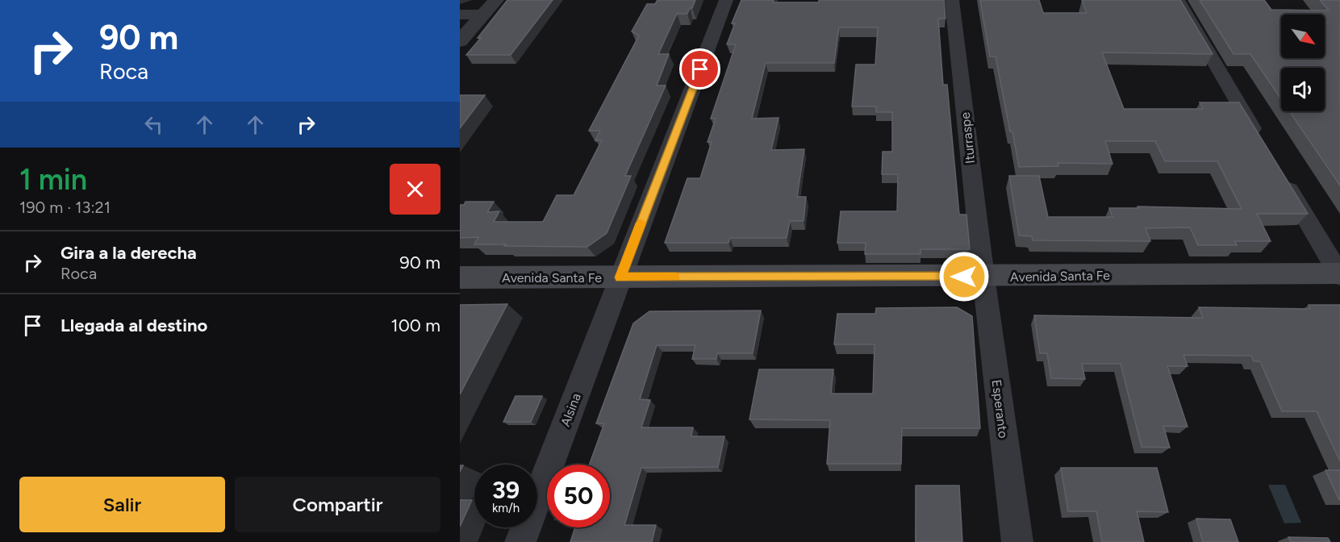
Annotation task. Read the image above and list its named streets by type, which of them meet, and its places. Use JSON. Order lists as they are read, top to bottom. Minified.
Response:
{"streets":{"main road":["Avenida Santa Fe"],"street":["Iturraspe","Esperanto","Alsina"]},"crossings":[["Iturraspe","Avenida Santa Fe"],["Iturraspe","Esperanto"],["Avenida Santa Fe","Esperanto"],["Avenida Santa Fe","Alsina"]],"north":"bottom right","page":{"turn":["90 m","Roca"],"heading":["1 min","190 m · 13:21"],"list":[{"name":"Gira a la derecha","note":"Roca","value":"90 m"},{"name":"Llegada al destino","value":"100 m"}],"speed":"39 km/h","limit":"50","buttons":["Salir","Compartir"]}}
